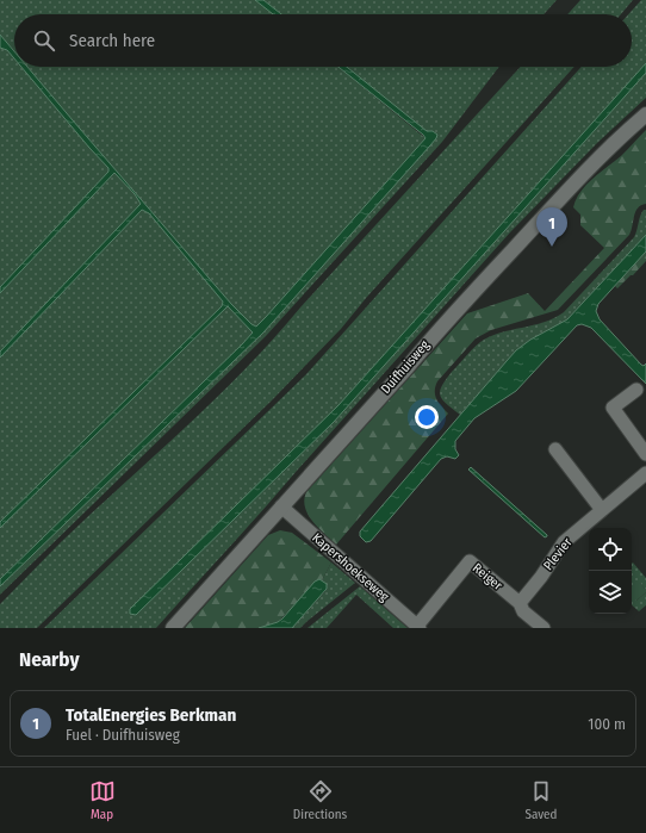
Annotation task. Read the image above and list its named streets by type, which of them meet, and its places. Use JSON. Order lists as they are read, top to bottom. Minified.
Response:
{"streets":{"main road":["Duifhuisweg"],"street":["Plevier","Kapershoekseweg","Reiger"]},"crossings":[["Duifhuisweg","Kapershoekseweg"],["Plevier","Reiger"],["Kapershoekseweg","Reiger"]],"page":{"search":"Search here","pins":"1","heading":"Nearby","list":[{"mark":"1","name":"TotalEnergies Berkman","note":"Fuel · Duifhuisweg","value":"100 m"}],"nav":["Map","Directions","Saved"]}}
